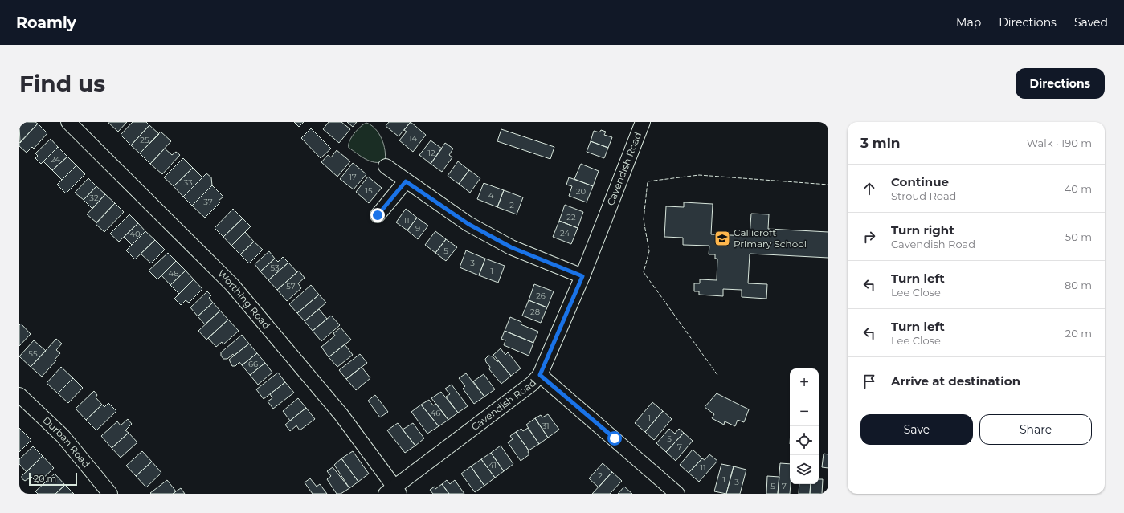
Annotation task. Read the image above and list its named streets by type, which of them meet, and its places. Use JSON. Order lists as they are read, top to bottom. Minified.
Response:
{"streets":{"street":["Cavendish Road","Worthing Road","Durban Road"]},"crossings":[["Cavendish Road","Worthing Road"]],"places":{"school or university":["Callicroft Primary School"]},"house_numbers":["14","25","12","24","17","33","15","20","4","32","37","2","22","11","9","24","40","5","3","53","1","48","57","26","28","55","66","46","1","31","5","7","41","11","2","1","3","5","7"],"scale_bar":"20 m","page":{"header":"Roamly","nav":["Map","Directions","Saved"],"buttons":["Directions",["Save","Share"]],"title":"Find us","heading":["3 min","Walk · 190 m"],"list":[["Continue","Stroud Road","40 m"],["Turn right","Cavendish Road","50 m"],["Turn left","Lee Close","80 m"],["Turn left","Lee Close","20 m"],"Arrive at destination"],"map_buttons":["+","−"],"scale":"20 m"}}
